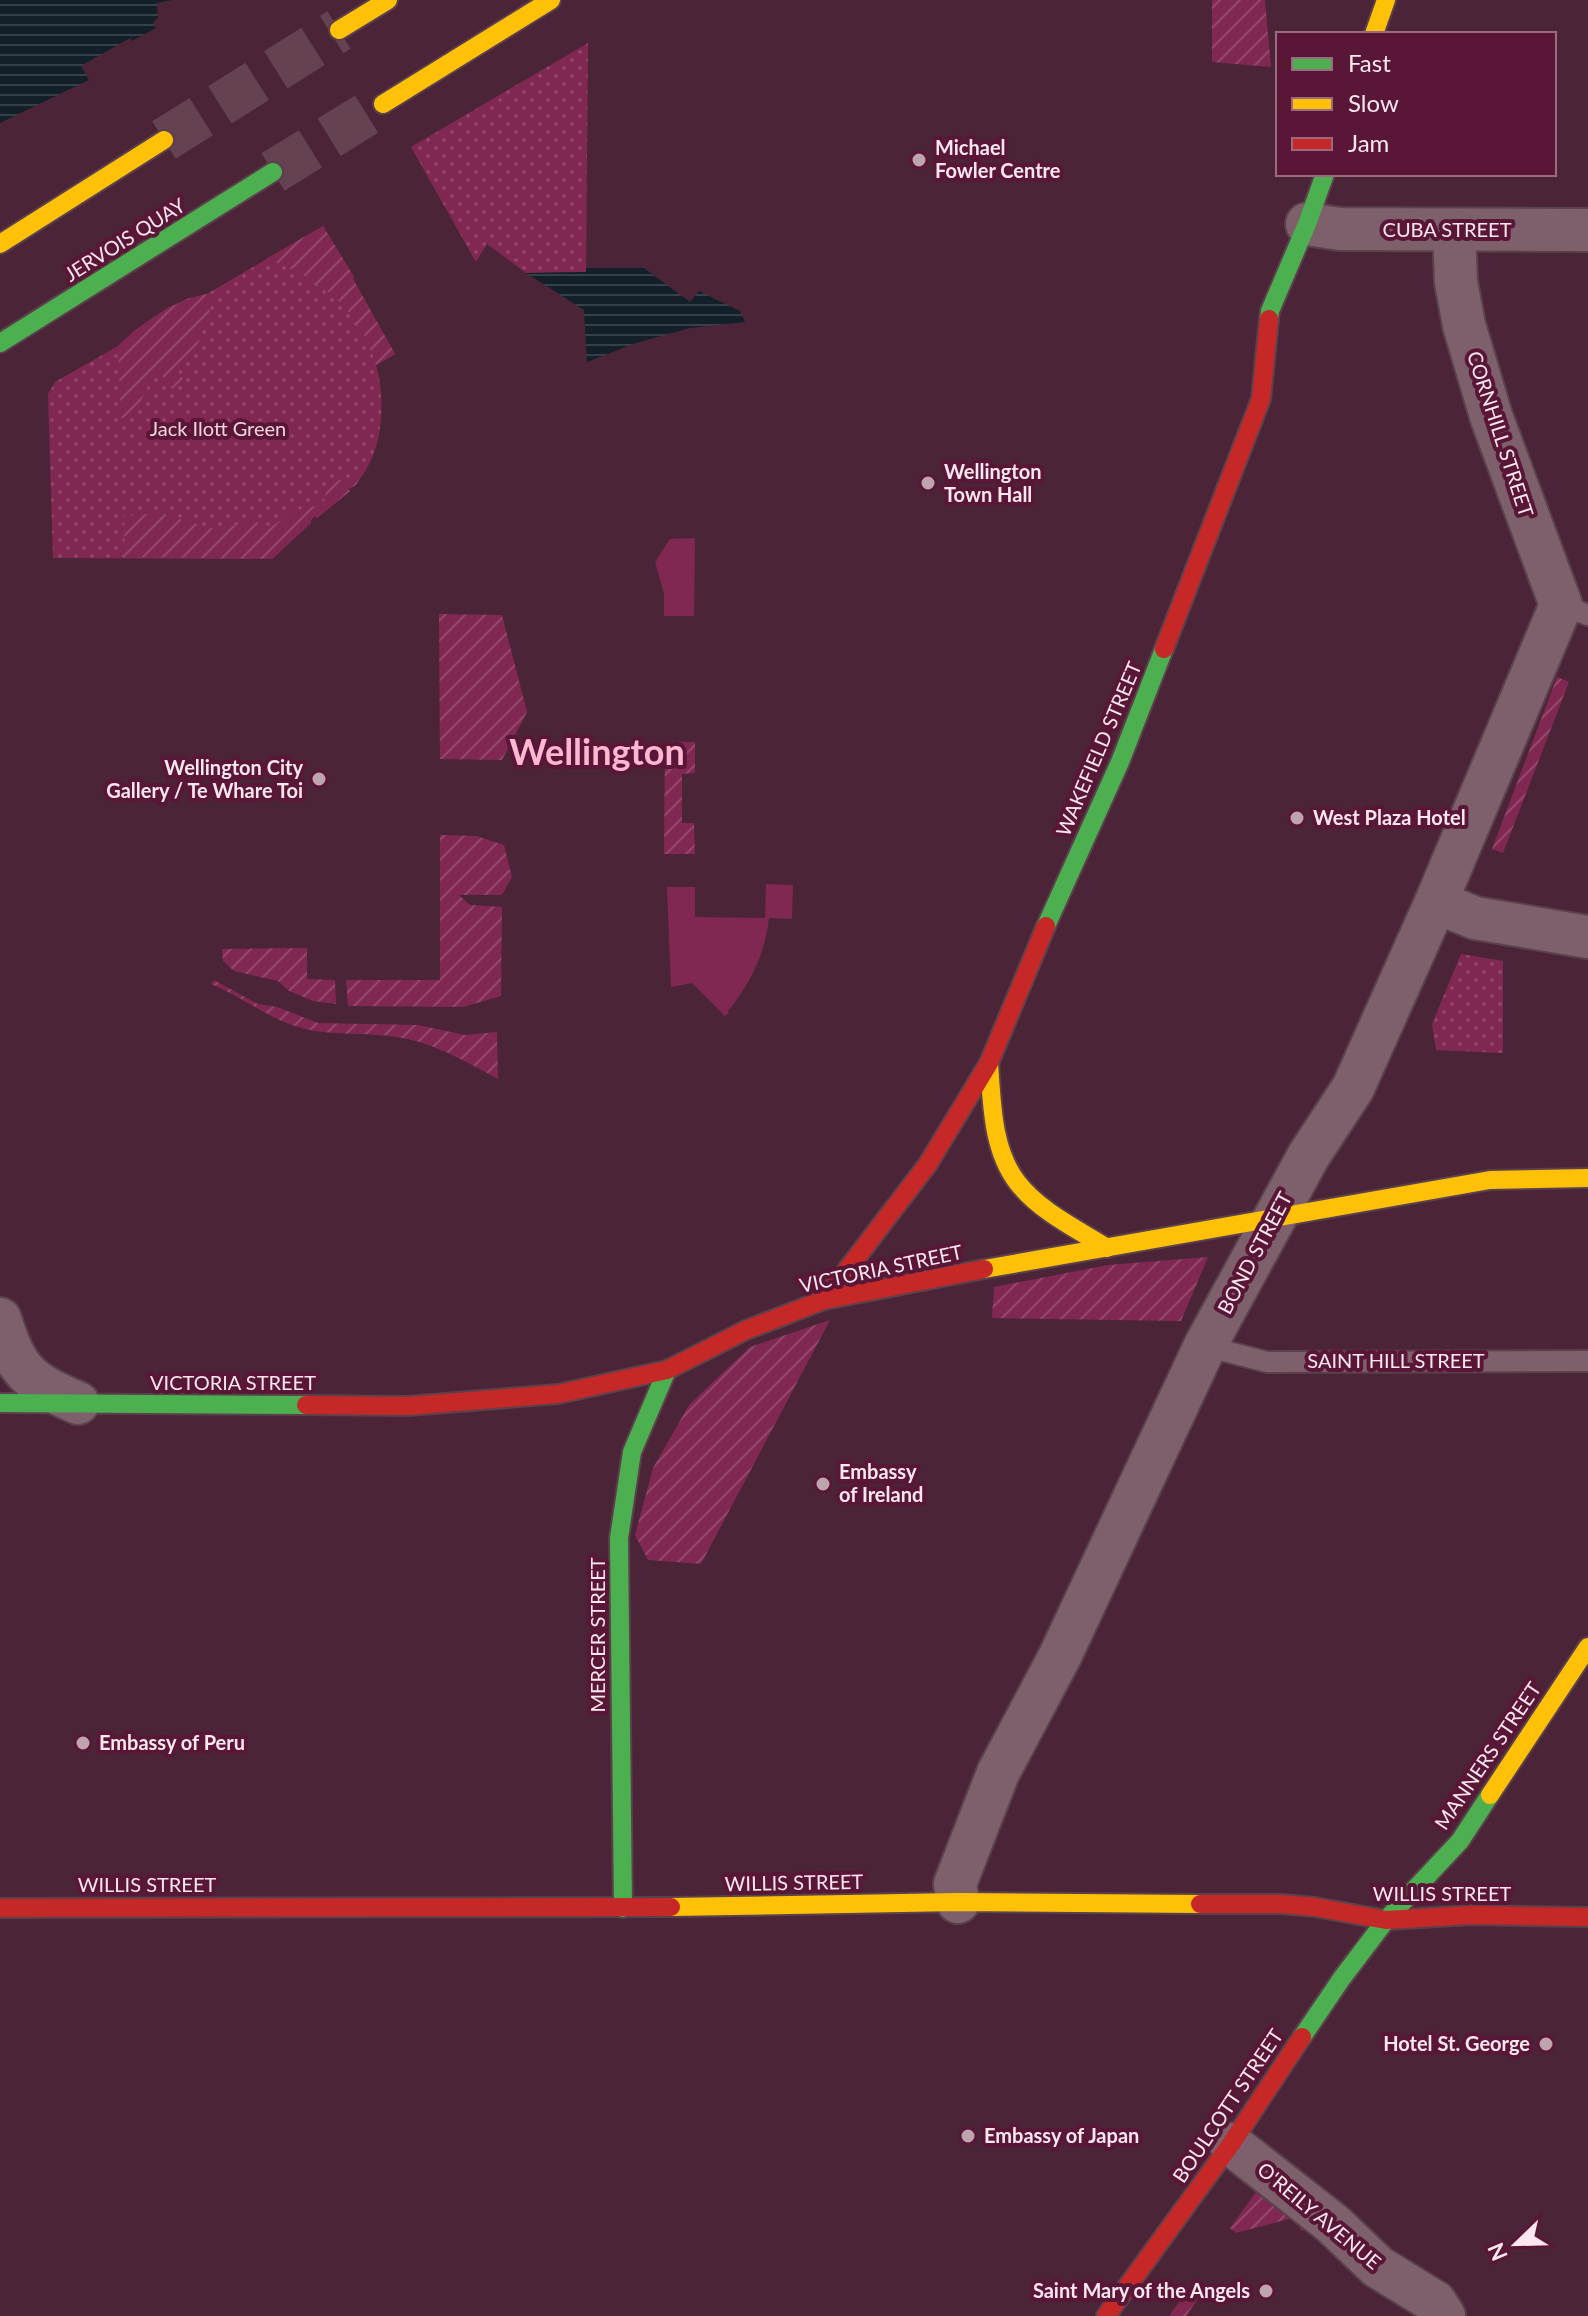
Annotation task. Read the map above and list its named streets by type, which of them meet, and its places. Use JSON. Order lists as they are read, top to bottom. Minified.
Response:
{"streets":{"main road":["JERVOIS QUAY","WAKEFIELD STREET","VICTORIA STREET","MERCER STREET","MANNERS STREET","WILLIS STREET","BOULCOTT STREET"],"street":["CUBA STREET","CORNHILL STREET","BOND STREET","O'REILY AVENUE"],"lane":["SAINT HILL STREET"]},"crossings":[["CUBA STREET","CORNHILL STREET"],["CUBA STREET","WAKEFIELD STREET"],["CORNHILL STREET","BOND STREET"],["WAKEFIELD STREET","VICTORIA STREET"],["BOND STREET","VICTORIA STREET"],["BOND STREET","SAINT HILL STREET"],["BOND STREET","WILLIS STREET"],["VICTORIA STREET","MERCER STREET"],["MERCER STREET","WILLIS STREET"],["MANNERS STREET","WILLIS STREET"],["MANNERS STREET","BOULCOTT STREET"],["WILLIS STREET","BOULCOTT STREET"],["BOULCOTT STREET","O'REILY AVENUE"]],"districts":["Wellington"],"parks":["Jack Ilott Green"],"places":["Michael Fowler Centre","Wellington Town Hall","Wellington City Gallery / Te Whare Toi","West Plaza Hotel","Embassy of Ireland","Embassy of Peru","Hotel St. George","Embassy of Japan","Saint Mary of the Angels"],"legend":["Fast","Slow","Jam"],"north":"bottom left"}
